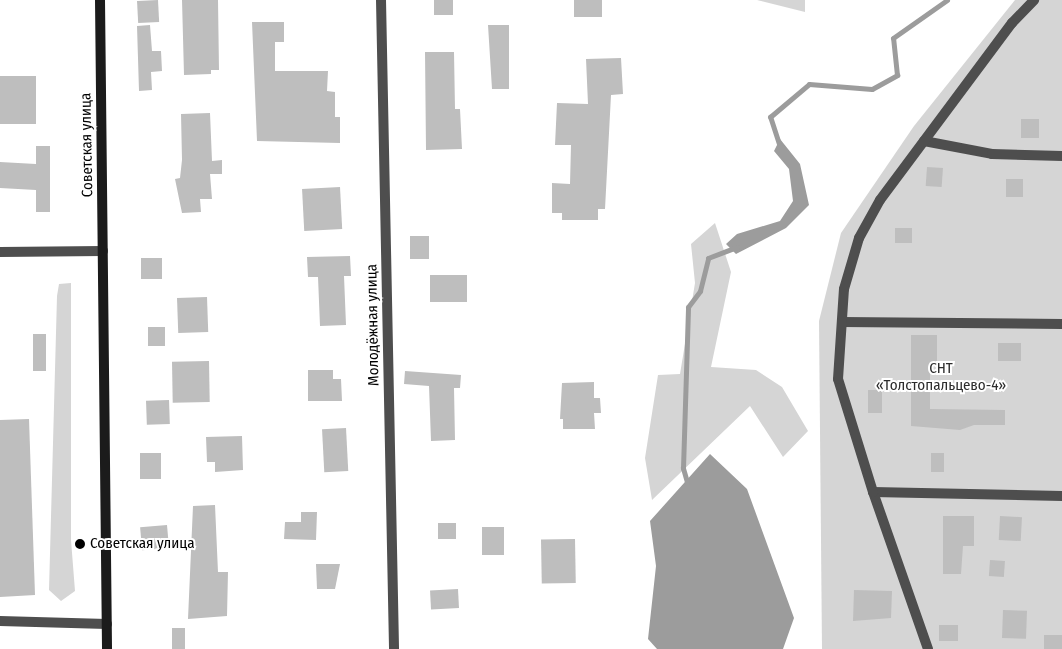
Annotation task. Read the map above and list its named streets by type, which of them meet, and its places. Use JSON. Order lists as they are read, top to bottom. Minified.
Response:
{"streets":{"street":["Советская улица","Молодёжная улица"]},"parks":["СНТ «Толстопальцево-4»"],"places":["Советская улица"]}
